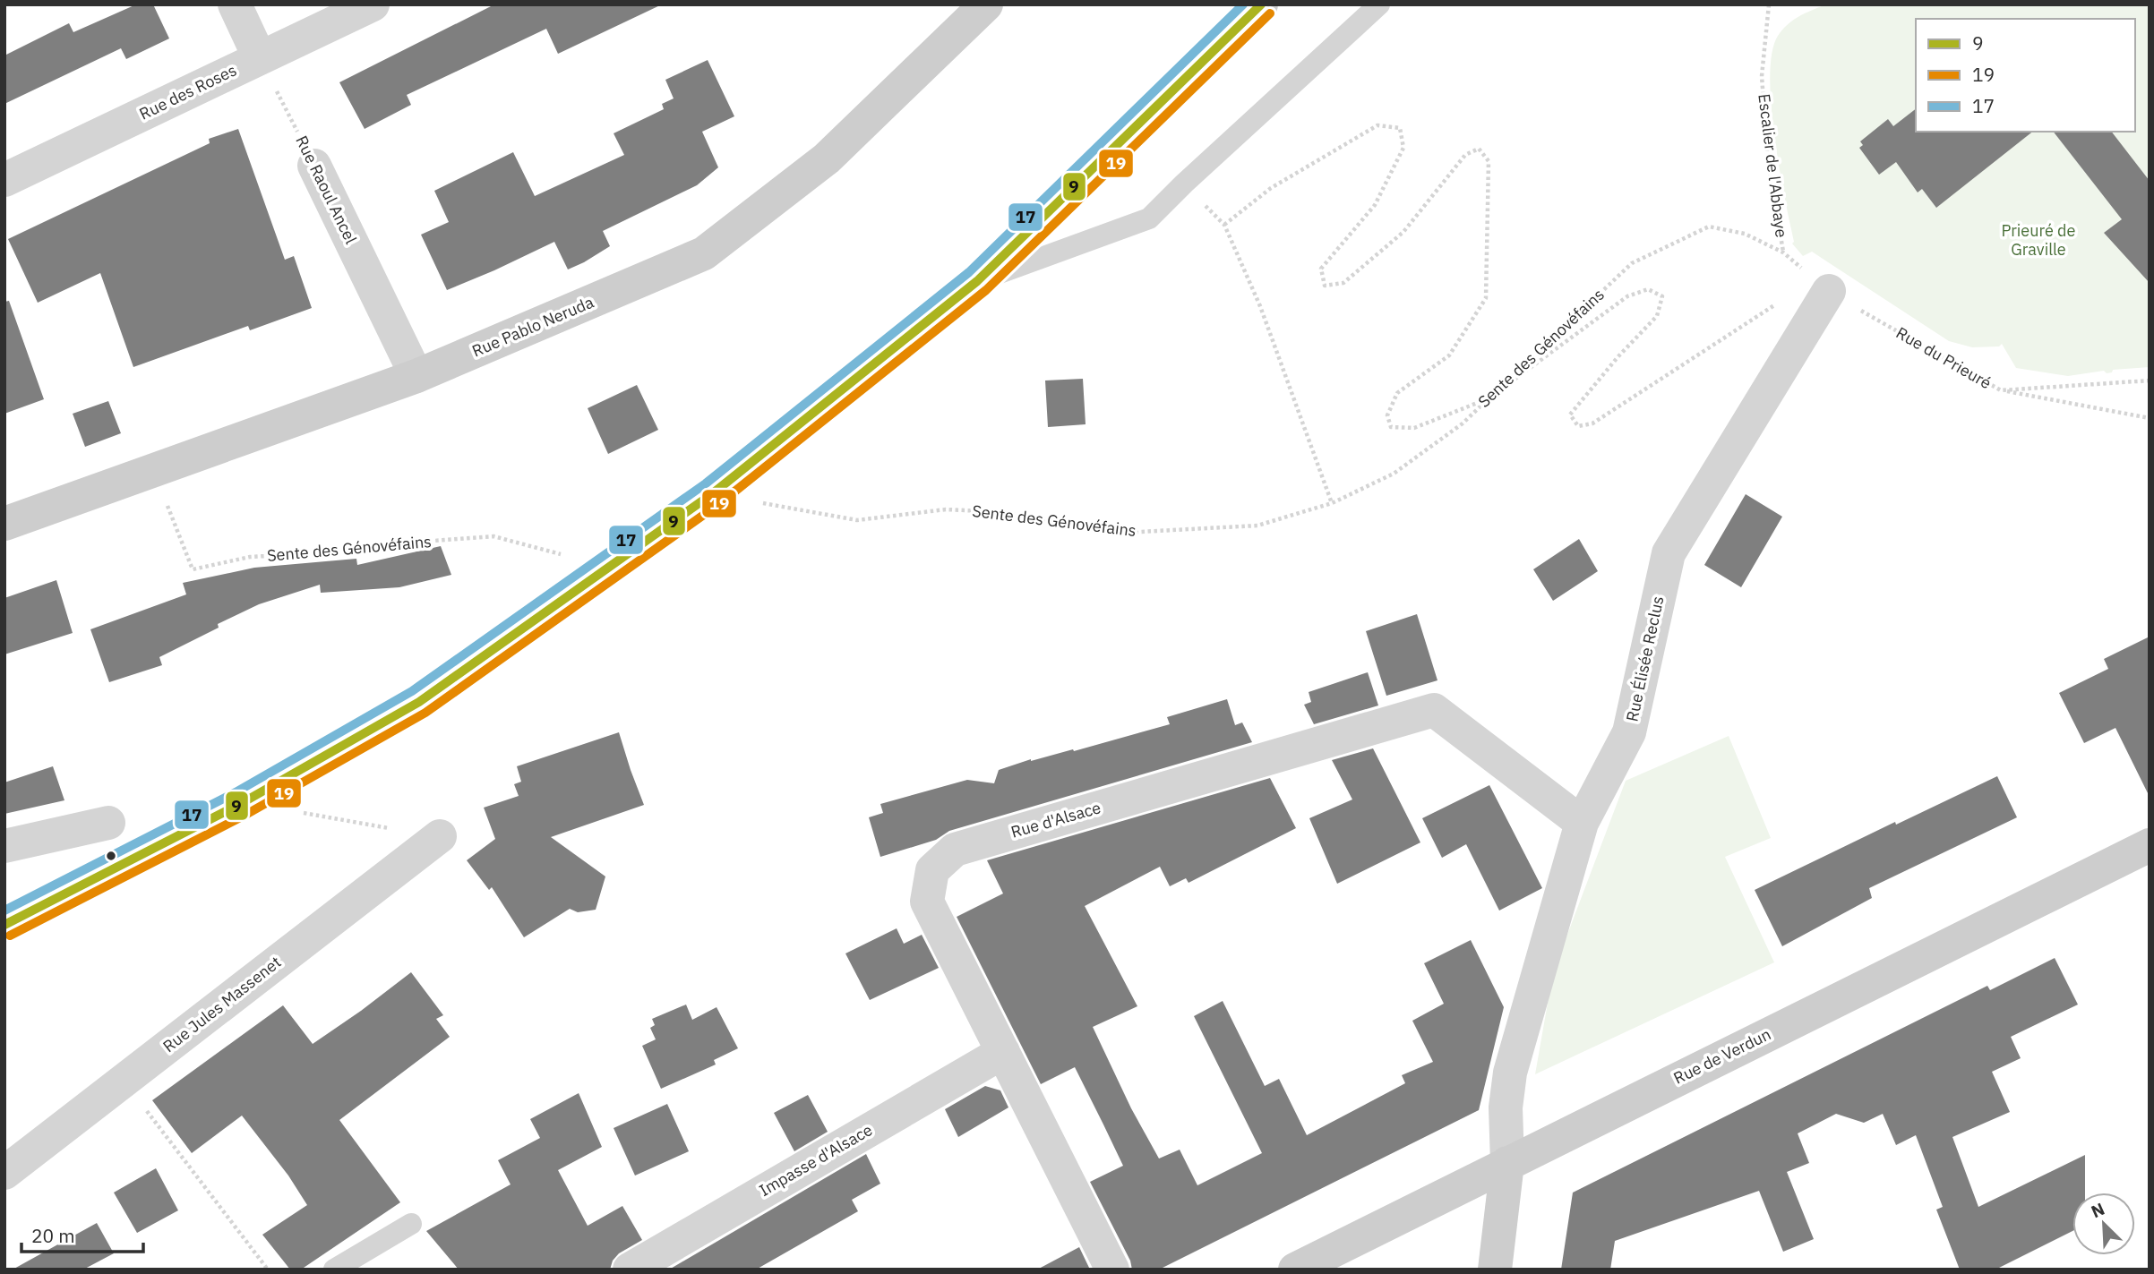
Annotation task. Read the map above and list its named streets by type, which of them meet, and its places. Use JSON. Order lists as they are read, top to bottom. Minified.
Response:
{"streets":{"street":["Rue des Roses","Rue Raoul Ancel","Rue Pablo Neruda","Rue Élisée Reclus","Rue d'Alsace","Rue Jules Massenet","Rue de Verdun","Impasse d'Alsace"],"path":["Escalier de l'Abbaye","Sente des Génovéfains","Rue du Prieuré"]},"crossings":[["Rue des Roses","Rue Raoul Ancel"],["Escalier de l'Abbaye","Sente des Génovéfains"],["Rue Raoul Ancel","Rue Pablo Neruda"],["Rue Pablo Neruda","Sente des Génovéfains"],["Rue du Prieuré","Rue Élisée Reclus"],["Rue Élisée Reclus","Rue d'Alsace"],["Rue Élisée Reclus","Rue de Verdun"],["Rue d'Alsace","Impasse d'Alsace"]],"parks":["Prieuré de Graville"],"lines":["transit line 9","transit line 17","transit line 19"],"legend":["9","19","17"],"scale_bar":"20 m","north":"top left"}
